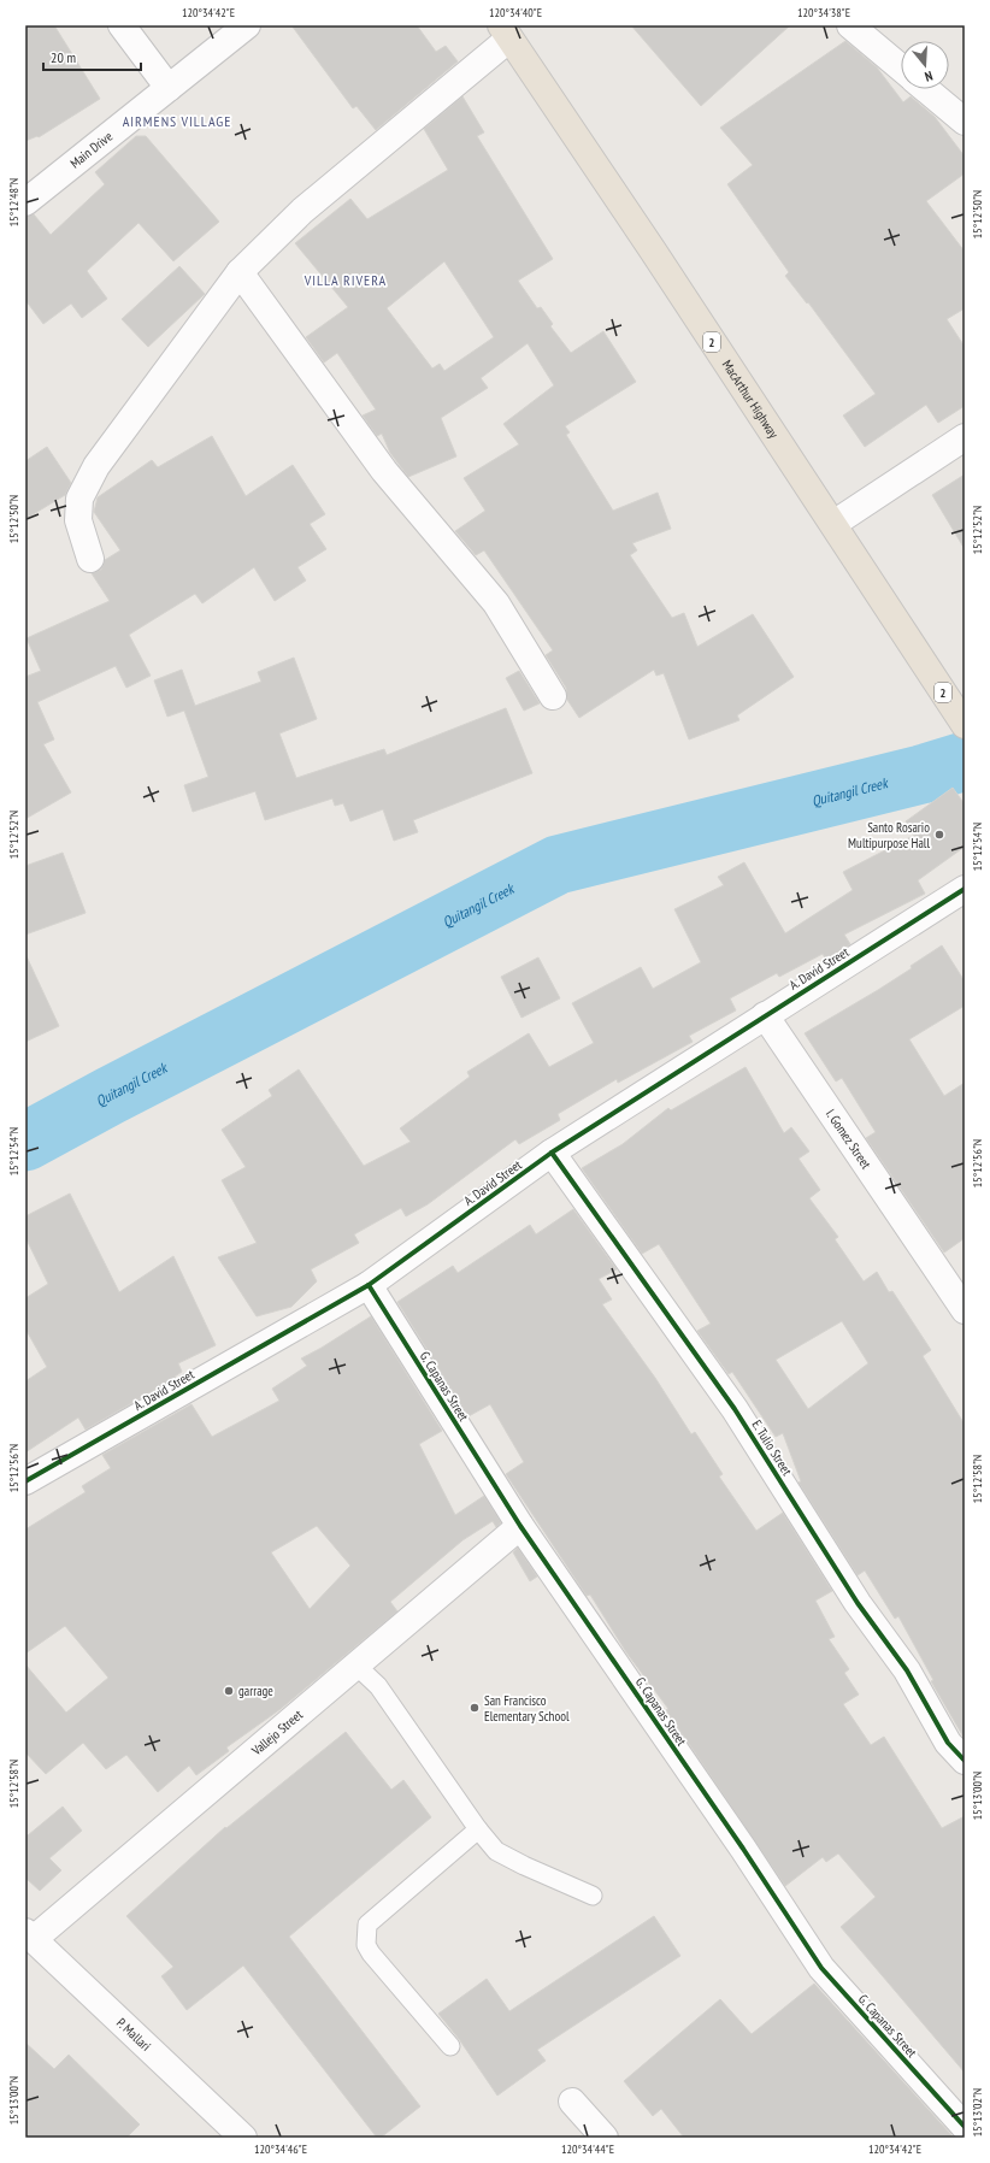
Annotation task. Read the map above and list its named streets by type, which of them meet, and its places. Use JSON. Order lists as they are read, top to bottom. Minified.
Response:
{"streets":{"highway":["2","MacArthur Highway"],"street":["Main Drive","A. David Street","I. Gomez Street","G. Capanas Street","E. Tulio Street","Vallejo Street","P. Mallari"]},"crossings":[["A. David Street","I. Gomez Street"],["A. David Street","G. Capanas Street"],["A. David Street","E. Tulio Street"],["G. Capanas Street","Vallejo Street"],["Vallejo Street","P. Mallari"]],"districts":["AIRMENS VILLAGE","VILLA RIVERA"],"water":["Quitangil Creek"],"places":["Santo Rosario Multipurpose Hall","garrage","San Francisco Elementary School"],"scale_bar":"20 m","north":"bottom","coordinates":["120°34'42\"E","120°34'40\"E","120°34'38\"E","15°12'48\"N","15°12'50\"N","15°12'52\"N","15°12'54\"N","15°12'56\"N","15°12'58\"N","15°13'00\"N","15°13'02\"N","120°34'46\"E","120°34'44\"E"]}
